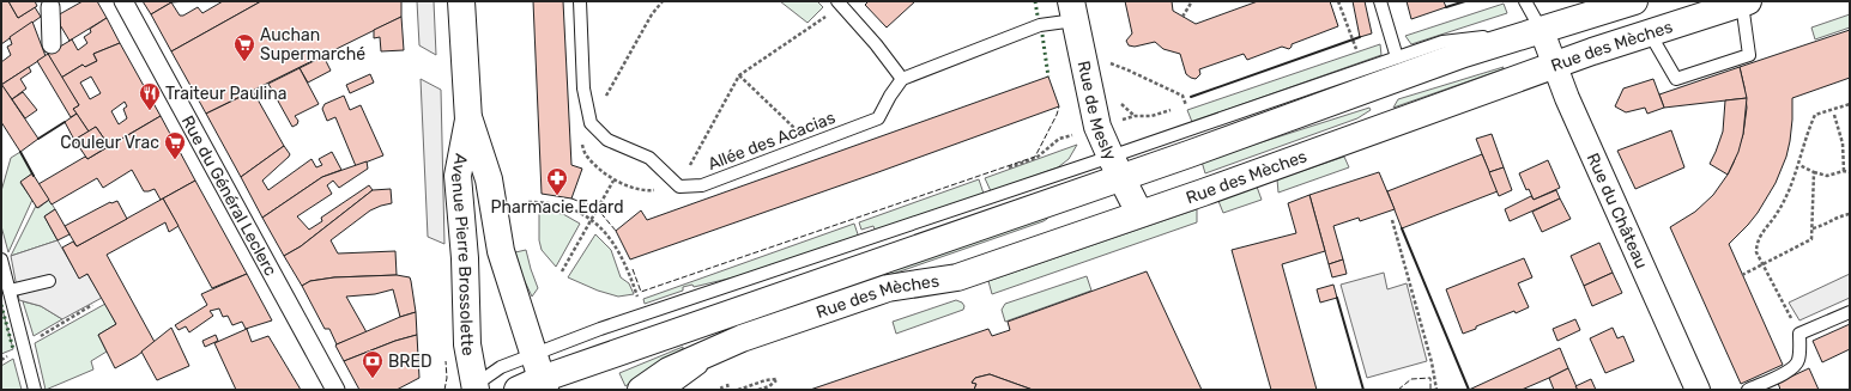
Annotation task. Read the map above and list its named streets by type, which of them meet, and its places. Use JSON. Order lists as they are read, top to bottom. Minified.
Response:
{"streets":{"main road":["Rue des Mèches","Rue de Mesly","Avenue Pierre Brossolette"],"street":["Rue du Général Leclerc","Rue du Château"],"lane":["Allée des Acacias"]},"crossings":[["Rue des Mèches","Rue de Mesly"],["Rue des Mèches","Rue du Château"],["Rue des Mèches","Avenue Pierre Brossolette"]],"places":{"supermarket":["Auchan Supermarché","Couleur Vrac"],"restaurant":["Traiteur Paulina"],"pharmacy":["Pharmacie Edard"],"bank":["BRED"]}}
